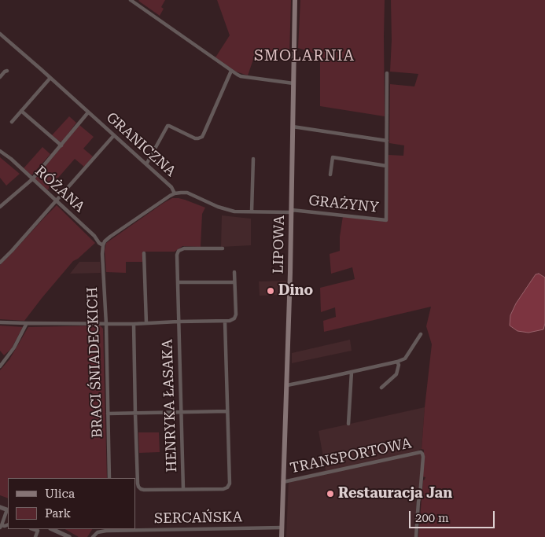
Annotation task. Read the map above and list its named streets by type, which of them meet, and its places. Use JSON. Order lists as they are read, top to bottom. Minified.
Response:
{"streets":{"main road":["LIPOWA"],"street":["GRANICZNA","RÓŻANA","GRAŻYNY","BRACI ŚNIADECKICH","HENRYKA ŁASAKA","TRANSPORTOWA","SERCAŃSKA"]},"crossings":[["GRANICZNA","GRAŻYNY"],["GRANICZNA","LIPOWA"],["RÓŻANA","BRACI ŚNIADECKICH"],["GRAŻYNY","LIPOWA"],["LIPOWA","TRANSPORTOWA"],["LIPOWA","SERCAŃSKA"]],"districts":["SMOLARNIA"],"places":["Dino","Restauracja Jan"],"legend":["Ulica","Park"],"scale_bar":"200 m"}
